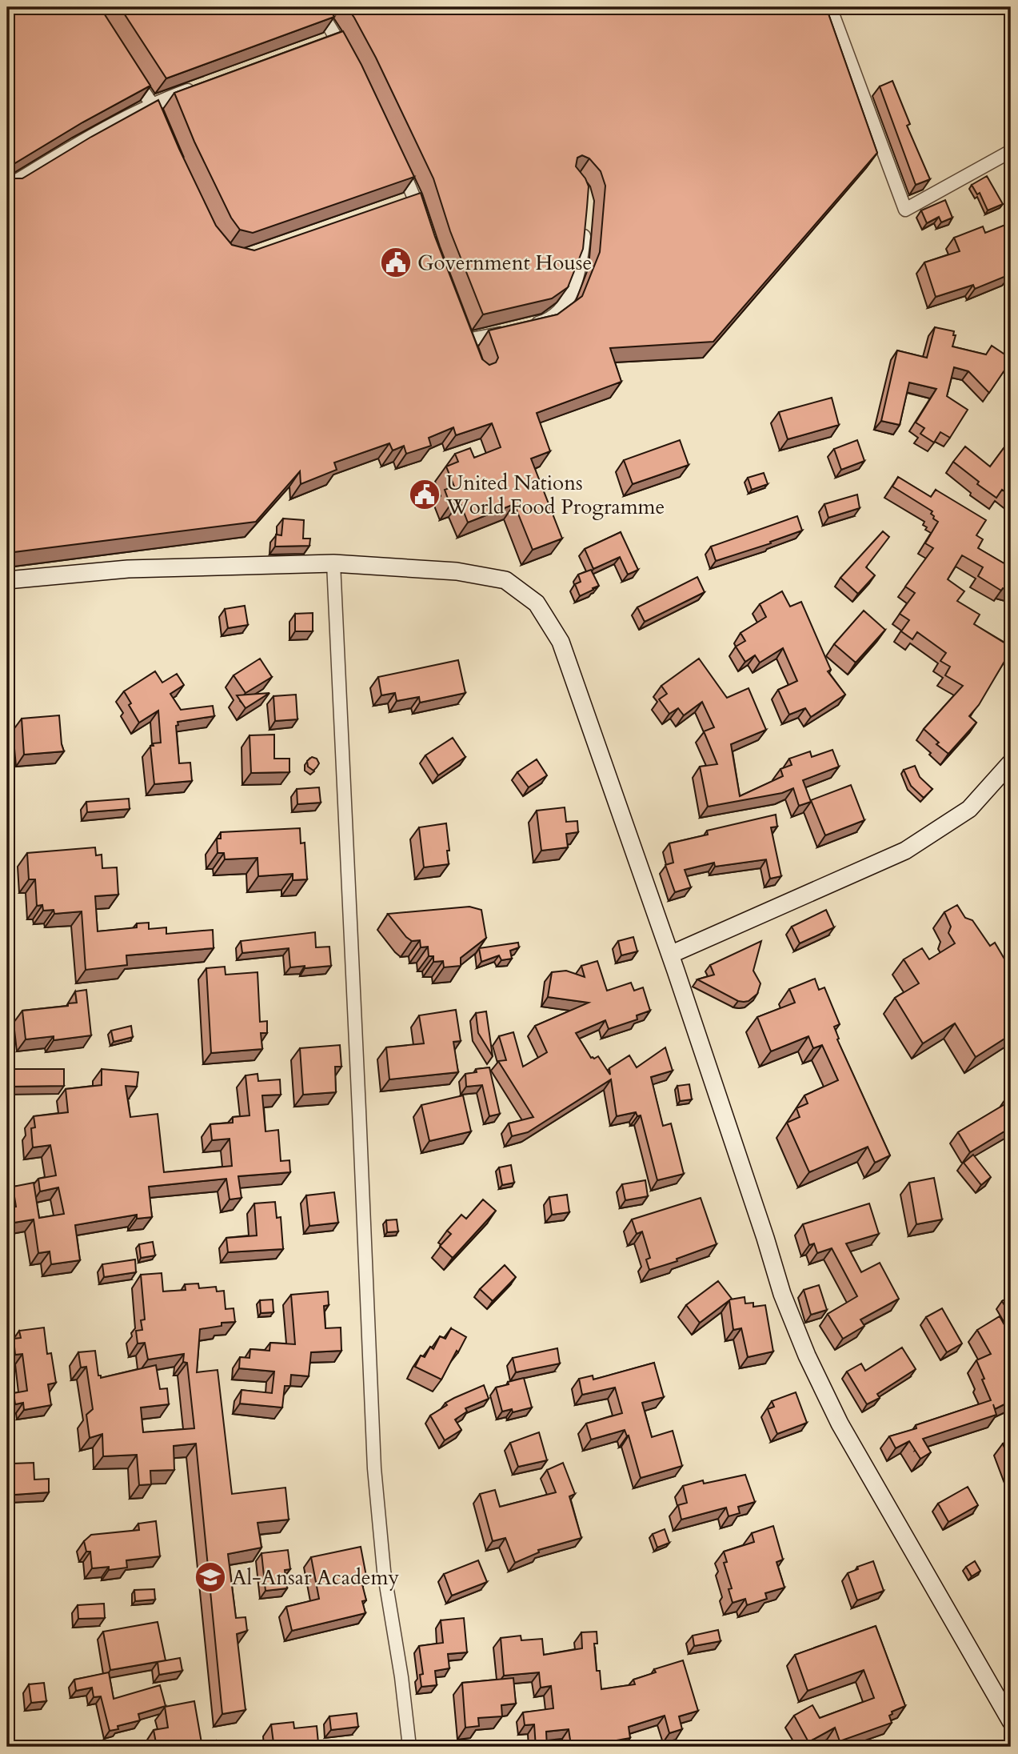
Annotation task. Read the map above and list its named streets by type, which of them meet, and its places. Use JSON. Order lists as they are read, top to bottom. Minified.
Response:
{"places":{"public building":["Government House","United Nations World Food Programme"],"school or university":["Al-Ansar Academy"]}}
